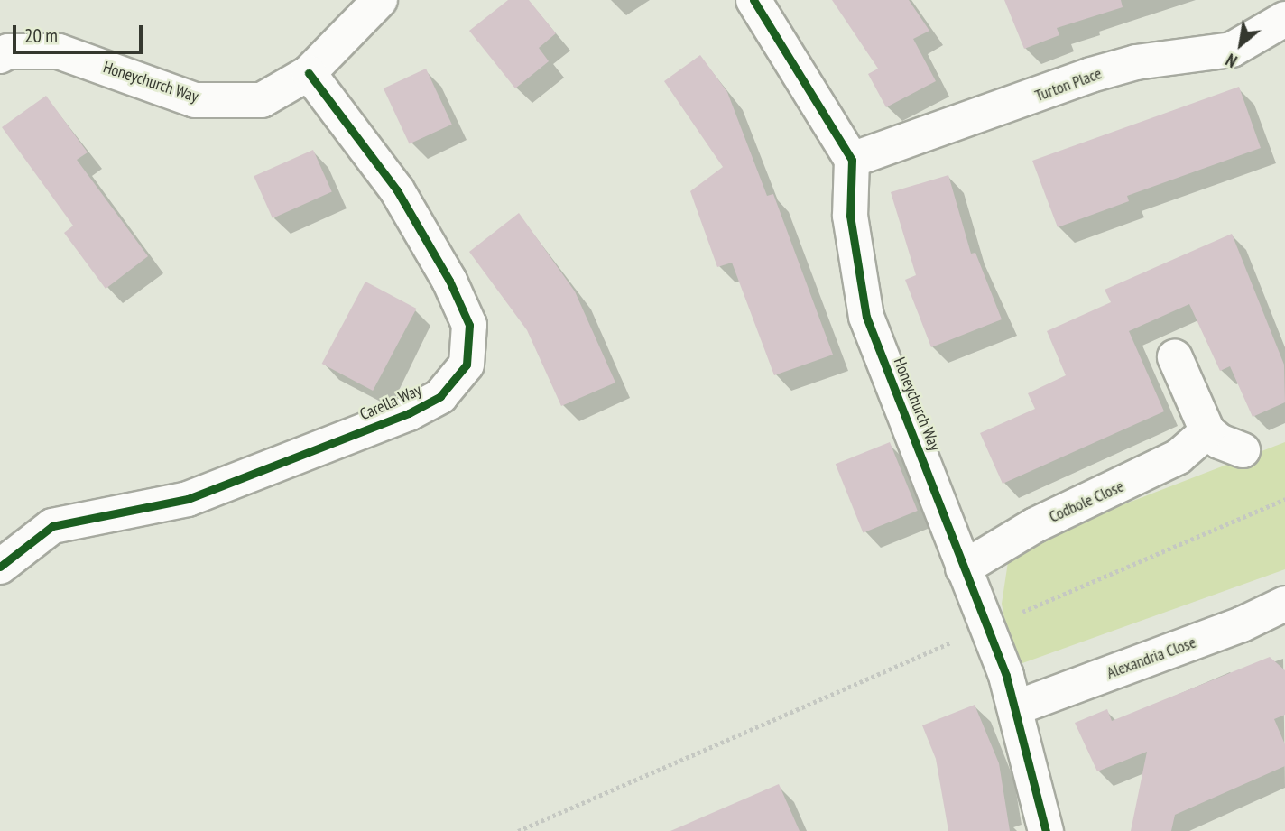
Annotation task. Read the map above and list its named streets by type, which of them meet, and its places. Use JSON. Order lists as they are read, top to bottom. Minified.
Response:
{"streets":{"street":["Honeychurch Way","Turton Place","Carella Way","Codbole Close","Alexandria Close"]},"crossings":[["Honeychurch Way","Turton Place"],["Honeychurch Way","Carella Way"],["Honeychurch Way","Codbole Close"],["Honeychurch Way","Alexandria Close"]],"scale_bar":"20 m","north":"bottom left"}
